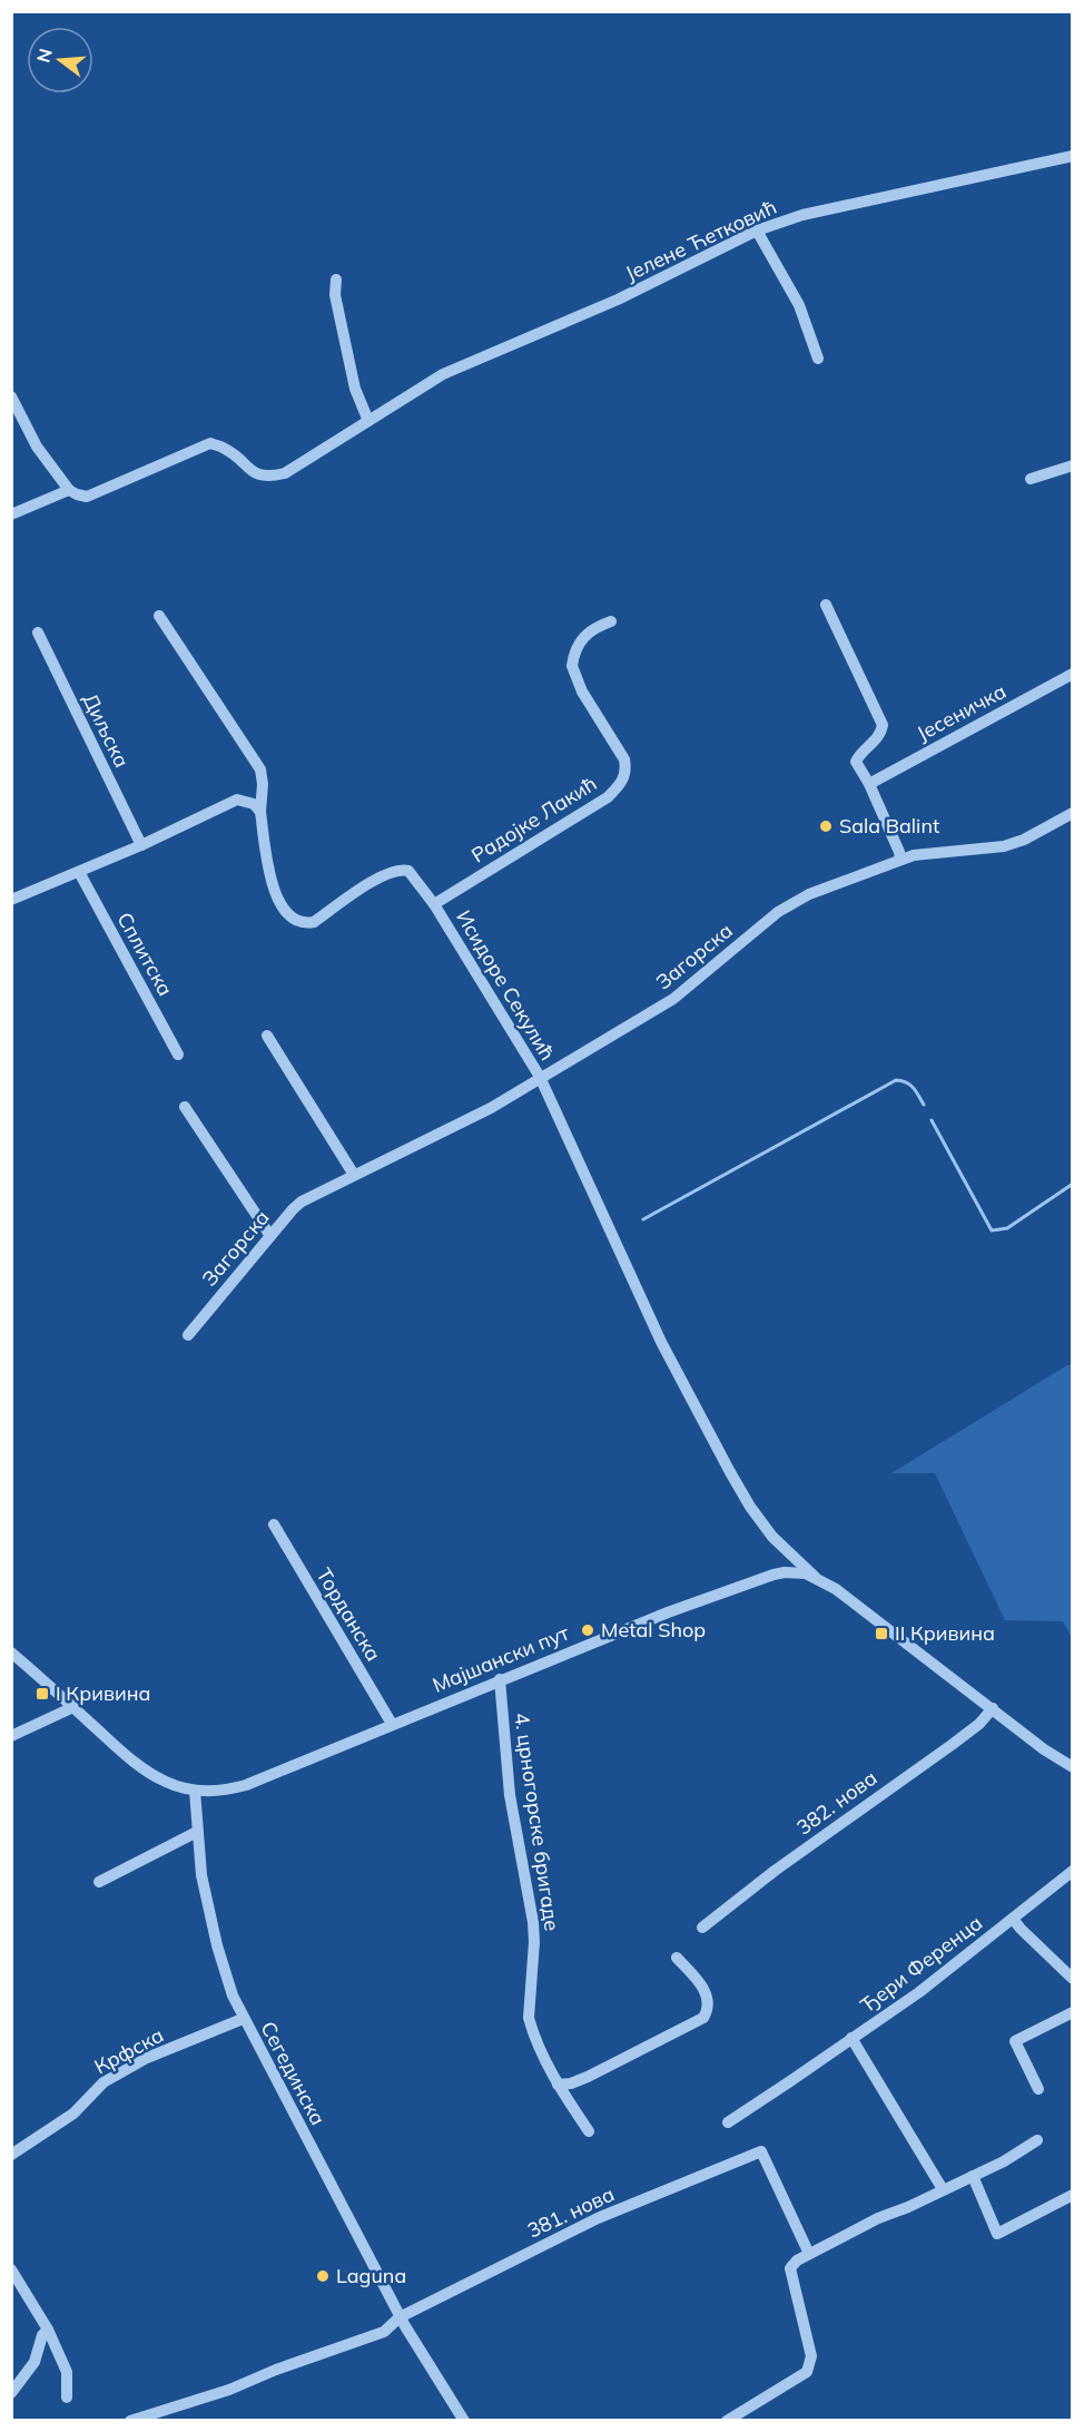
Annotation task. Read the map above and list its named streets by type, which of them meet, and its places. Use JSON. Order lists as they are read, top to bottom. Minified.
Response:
{"streets":{"street":["Јелене Ћетковић","Јесеничка","Диљска","Радојке Лакић","Сплитска","Загорска","Исидоре Секулић","Торданска","Мајшански пут","382. нова","4. црногорске бригаде","Ђери Ференца","Крфска","Сегединска","381. нова"]},"crossings":[["Радојке Лакић","Исидоре Секулић"],["Загорска","Исидоре Секулић"],["Исидоре Секулић","Мајшански пут"],["Торданска","Мајшански пут"],["Мајшански пут","382. нова"],["Мајшански пут","4. црногорске бригаде"],["Мајшански пут","Сегединска"],["Крфска","Сегединска"],["Сегединска","381. нова"]],"places":{"other":["Sala Balint","Metal Shop","Laguna"],"transit":["II Кривина","I Кривина"]},"north":"left"}
